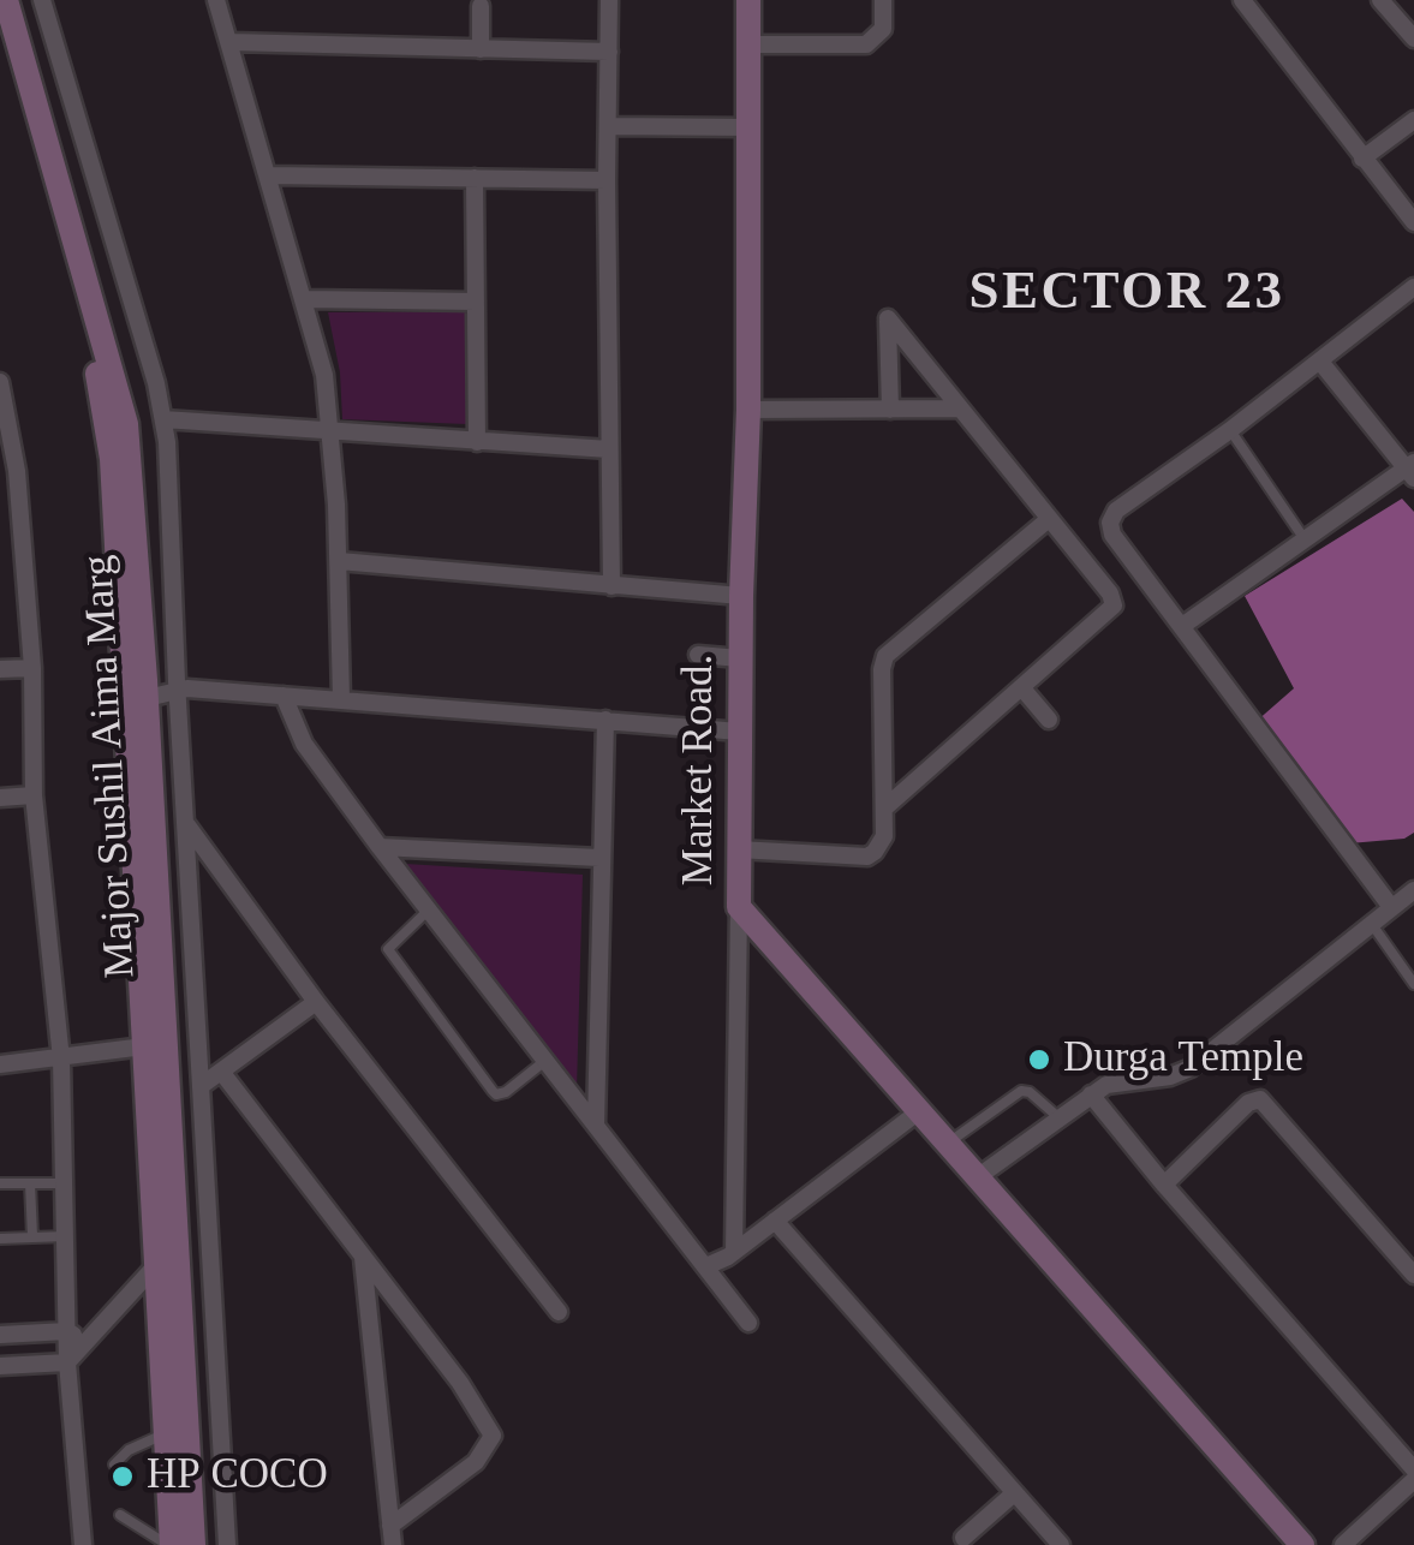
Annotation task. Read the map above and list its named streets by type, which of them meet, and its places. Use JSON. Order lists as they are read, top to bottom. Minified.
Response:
{"streets":{"street":["Major Sushil Aima Marg","Market Road."]},"districts":["SECTOR 23"],"places":["Durga Temple","HP COCO"]}
